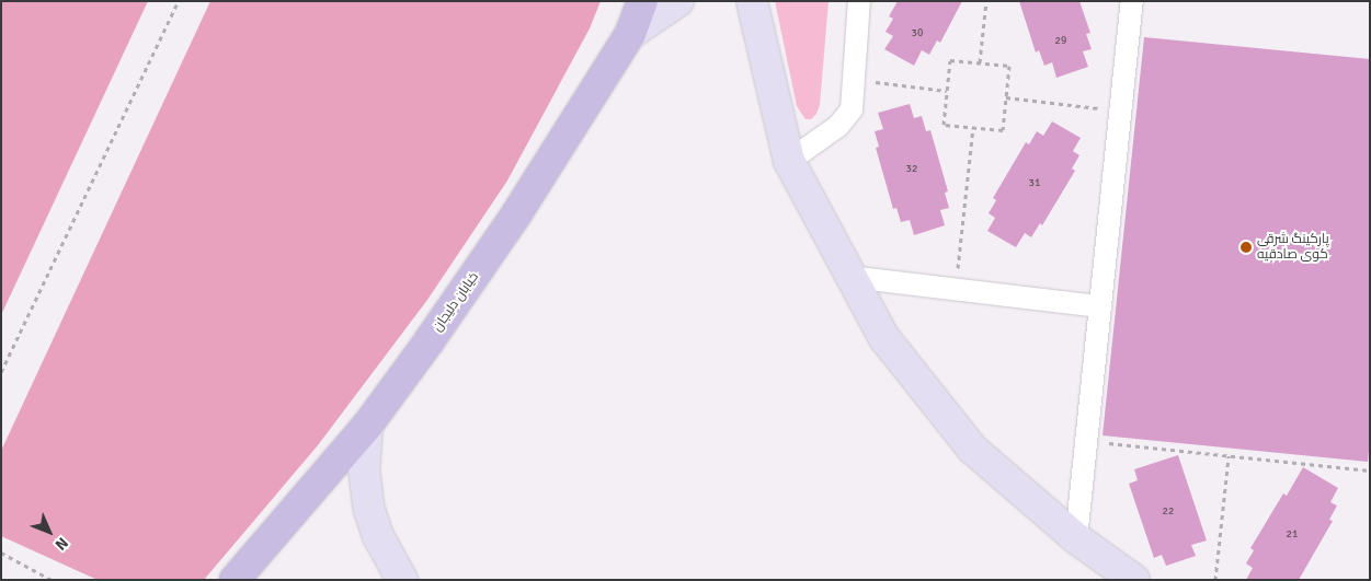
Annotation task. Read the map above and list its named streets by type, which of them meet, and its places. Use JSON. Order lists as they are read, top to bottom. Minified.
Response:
{"streets":{"main road":["خیابان دلیجان"]},"places":["پارکینگ شرقی کوی صادقیه"],"house_numbers":["30","29","32","31","22","21"],"north":"bottom right"}
